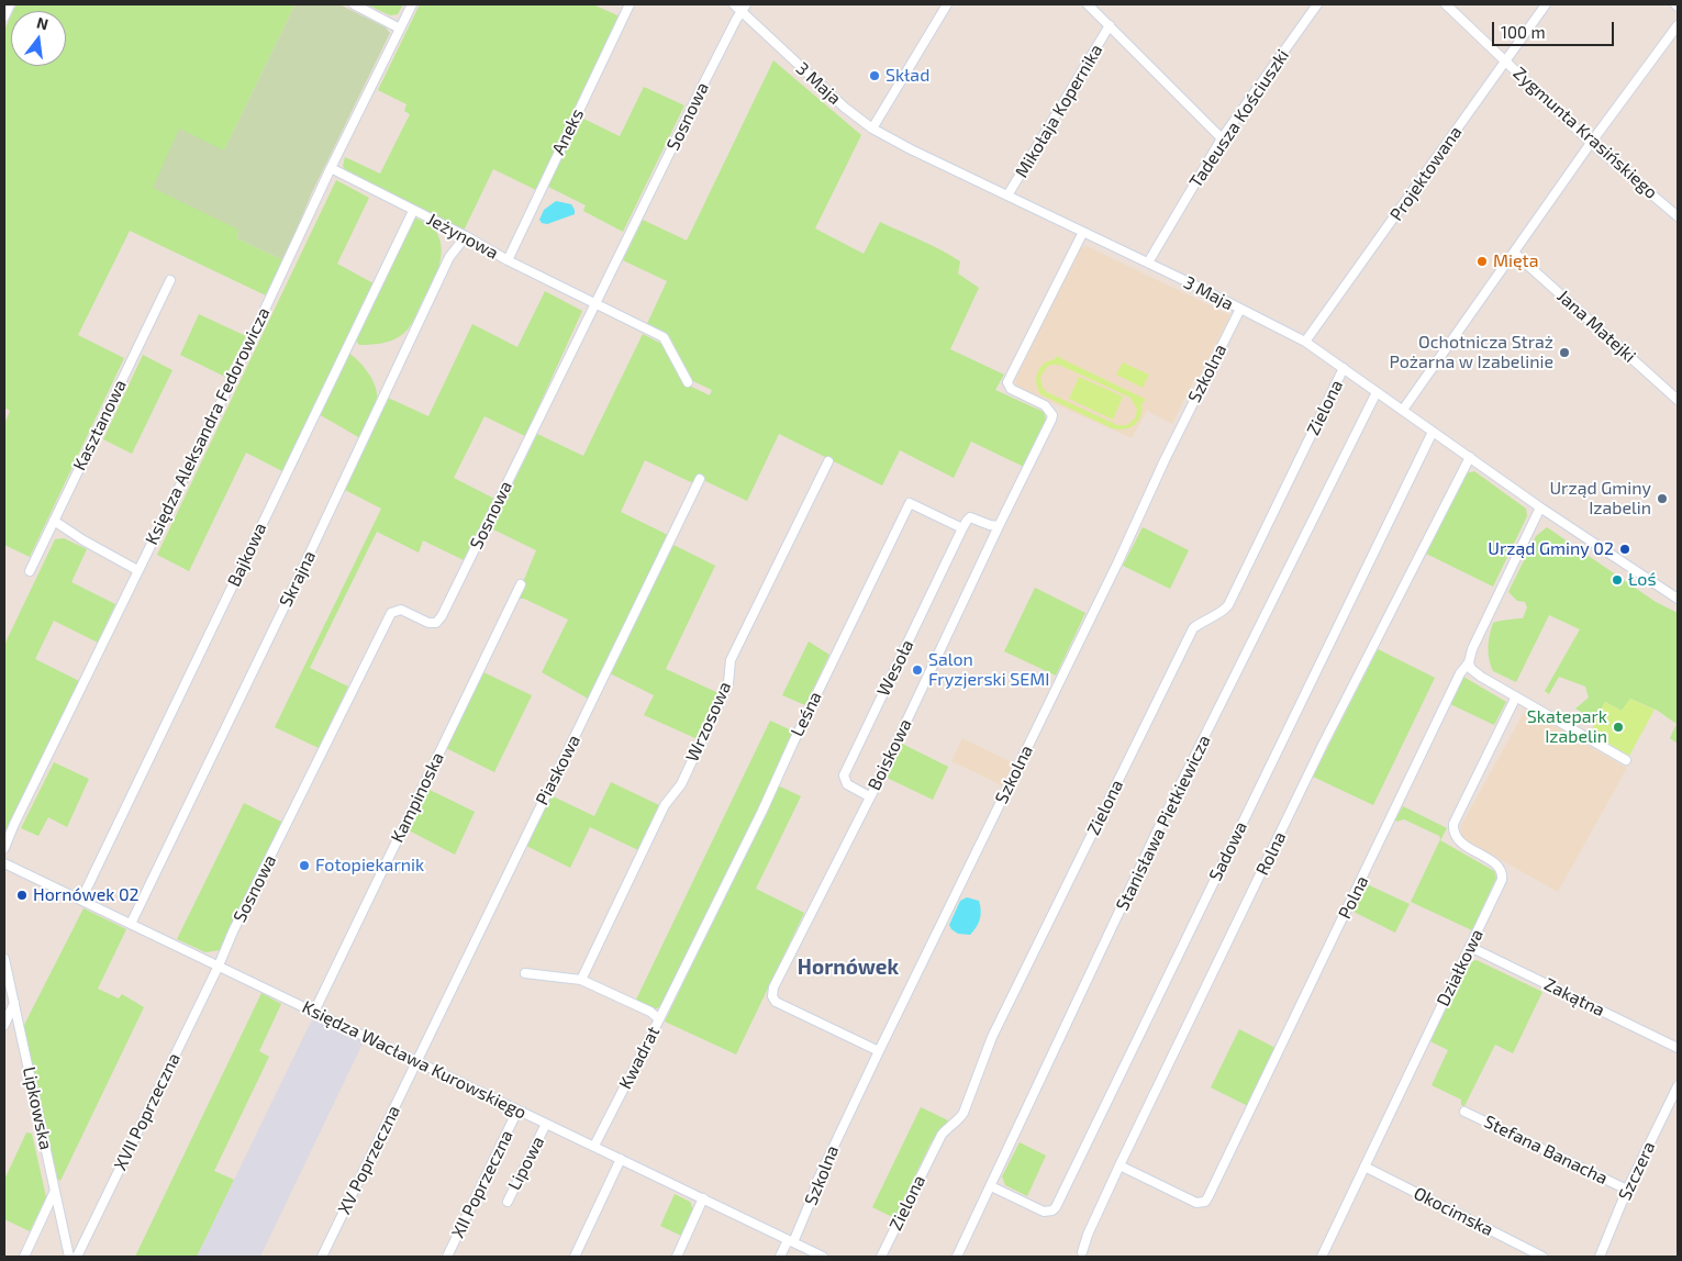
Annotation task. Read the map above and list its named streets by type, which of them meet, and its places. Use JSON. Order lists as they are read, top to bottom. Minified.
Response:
{"streets":{"street":["3 Maja","Mikołaja Kopernika","Sosnowa","Tadeusza Kościuszki","Aneks","Zygmunta Krasińskiego","Projektowana","Jeżynowa","Jana Matejki","Szkolna","Zielona","Kasztanowa","Księdza Aleksandra Fedorowicza","Bajkowa","Skrajna","Wesoła","Leśna","Wrzosowa","Boiskowa","Piaskowa","Kampinoska","Stanisława Pietkiewicza","Sadowa","Rolna","Polna","Działkowa","Zakątna","Kwadrat","Księdza Wacława Kurowskiego","Lipkowska","XVII Poprzeczna","Stefana Banacha","XV Poprzeczna","Lipowa","Szczera","XII Poprzeczna","Okocimska"]},"crossings":[["3 Maja","Mikołaja Kopernika"],["3 Maja","Sosnowa"],["3 Maja","Tadeusza Kościuszki"],["3 Maja","Projektowana"],["3 Maja","Szkolna"],["3 Maja","Zielona"],["3 Maja","Boiskowa"],["3 Maja","Stanisława Pietkiewicza"],["3 Maja","Sadowa"],["3 Maja","Rolna"],["3 Maja","Polna"],["Sosnowa","Jeżynowa"],["Sosnowa","Księdza Wacława Kurowskiego"],["Sosnowa","XVII Poprzeczna"],["Aneks","Jeżynowa"],["Zygmunta Krasińskiego","Projektowana"],["Jeżynowa","Księdza Aleksandra Fedorowicza"],["Jeżynowa","Bajkowa"],["Jeżynowa","Skrajna"],["Szkolna","Boiskowa"],["Szkolna","Księdza Wacława Kurowskiego"],["Bajkowa","Księdza Wacława Kurowskiego"],["Skrajna","Księdza Wacława Kurowskiego"],["Wesoła","Leśna"],["Wesoła","Boiskowa"],["Leśna","Kwadrat"],["Wrzosowa","Kwadrat"],["Piaskowa","Księdza Wacława Kurowskiego"],["Piaskowa","XV Poprzeczna"],["Kampinoska","Księdza Wacława Kurowskiego"],["Stanisława Pietkiewicza","Sadowa"],["Rolna","Polna"],["Działkowa","Zakątna"],["Działkowa","Okocimska"],["Kwadrat","Księdza Wacława Kurowskiego"],["Księdza Wacława Kurowskiego","XVII Poprzeczna"],["Księdza Wacława Kurowskiego","XV Poprzeczna"],["Księdza Wacława Kurowskiego","Lipowa"],["Księdza Wacława Kurowskiego","XII Poprzeczna"],["Stefana Banacha","Szczera"]],"districts":["Hornówek"],"places":["Skład","Mięta","Ochotnicza Straż Pożarna w Izabelinie","Urząd Gminy Izabelin","Urząd Gminy 02","Łoś","Salon Fryzjerski SEMI","Skatepark Izabelin","Fotopiekarnik","Hornówek 02"],"scale_bar":"100 m","north":"top"}
